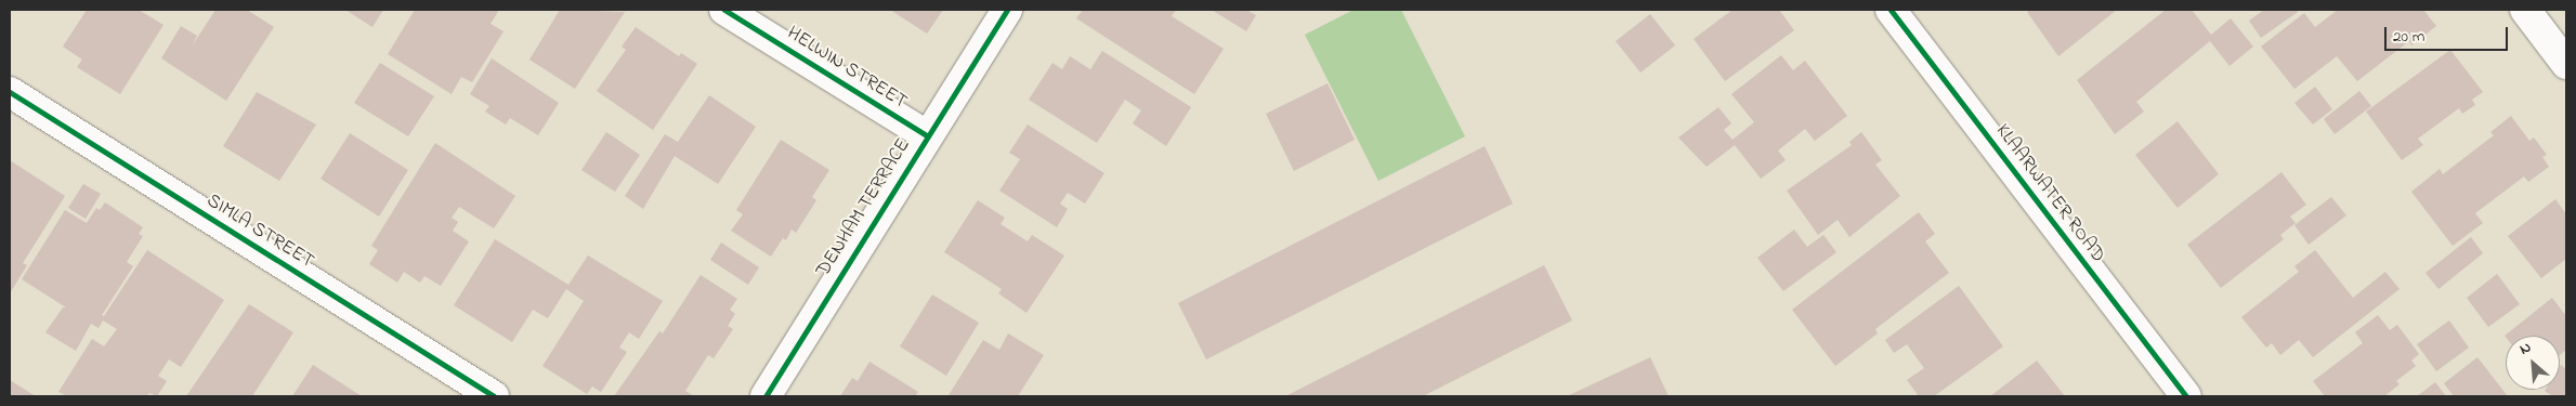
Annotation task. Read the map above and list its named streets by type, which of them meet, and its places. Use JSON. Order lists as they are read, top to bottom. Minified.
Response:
{"streets":{"street":["HELWIN STREET","KLAARWATER ROAD","DENHAM TERRACE","SIMLA STREET"]},"crossings":[["HELWIN STREET","DENHAM TERRACE"]],"scale_bar":"20 m","north":"top left"}
